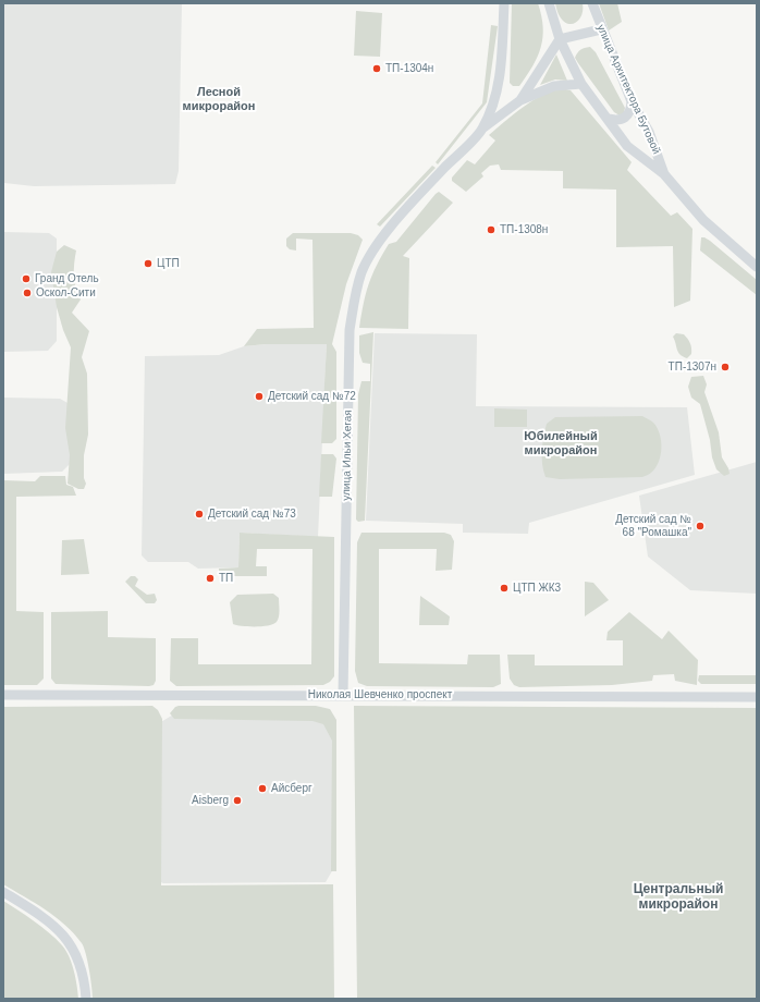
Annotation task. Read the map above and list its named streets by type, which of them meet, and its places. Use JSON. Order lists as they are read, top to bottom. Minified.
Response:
{"streets":{"main road":["улица Архитектора Бутовой","улица Ильи Хегая","Николая Шевченко проспект"]},"crossings":[["улица Ильи Хегая","Николая Шевченко проспект"]],"districts":["Лесной микрорайон","Юбилейный микрорайон","Центральный микрорайон"],"places":["ТП-1304н","ТП-1308н","ЦТП","Гранд Отель","Оскол-Сити","ТП-1307н","Детский сад №72","Детский сад №73","Детский сад № 68 \"Ромашка\"","ТП","ЦТП ЖК3","Айсберг","Aisberg"]}
